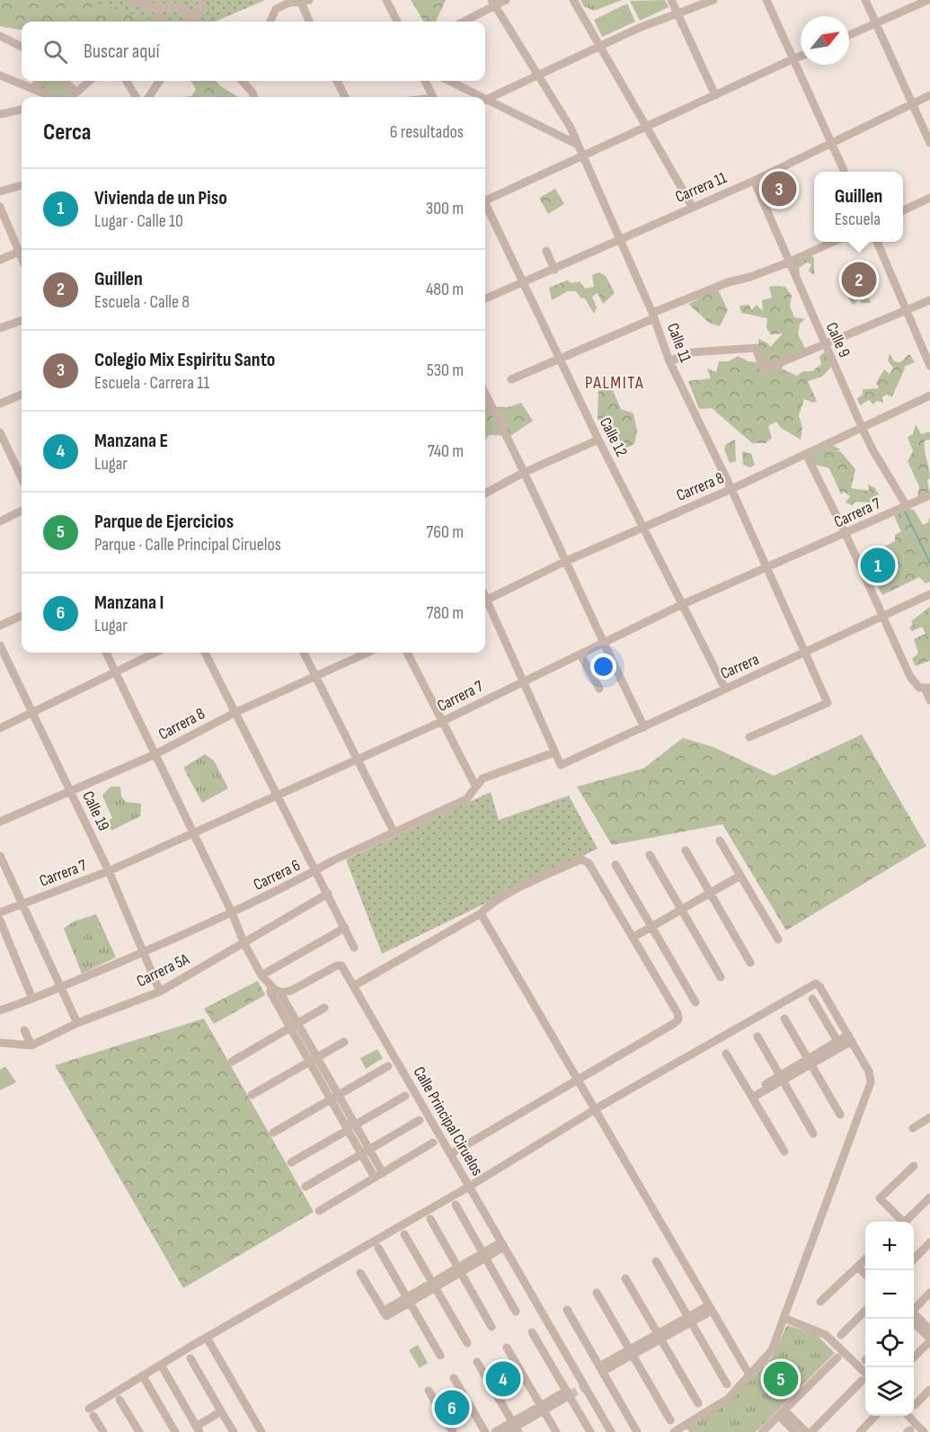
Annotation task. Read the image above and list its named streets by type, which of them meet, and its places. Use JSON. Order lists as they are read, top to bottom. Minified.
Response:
{"streets":{"street":["Carrera 11","Calle 9","Calle 11","Calle 12","Carrera 8","Carrera 7","Carrera","Calle 19","Carrera 6","Carrera 5A","Calle Principal Ciruelos"]},"crossings":[["Carrera 11","Calle 9"],["Carrera 11","Calle 11"],["Carrera 11","Calle 12"],["Calle 9","Carrera 8"],["Calle 9","Carrera 7"],["Calle 11","Carrera 8"],["Calle 11","Carrera 7"],["Calle 11","Carrera"],["Calle 12","Carrera 8"],["Calle 12","Carrera 7"],["Calle 12","Carrera"],["Carrera 8","Calle 19"],["Carrera 7","Calle 19"],["Carrera","Carrera 6"],["Calle 19","Carrera 6"],["Calle 19","Carrera 5A"]],"districts":["PALMITA"],"north":"top right","page":{"search":"Buscar aquí","heading":["Cerca","6 resultados"],"list":[{"mark":"1","name":"Vivienda de un Piso","note":"Lugar · Calle 10","value":"300 m"},{"mark":"2","name":"Guillen","note":"Escuela · Calle 8","value":"480 m"},{"mark":"3","name":"Colegio Mix Espiritu Santo","note":"Escuela · Carrera 11","value":"530 m"},{"mark":"4","name":"Manzana E","note":"Lugar","value":"740 m"},{"mark":"5","name":"Parque de Ejercicios","note":"Parque · Calle Principal Ciruelos","value":"760 m"},{"mark":"6","name":"Manzana I","note":"Lugar","value":"780 m"}],"pins":["3","2","1","4","5","6"],"popup":["Guillen","Escuela"],"map_buttons":["+","−"]}}
